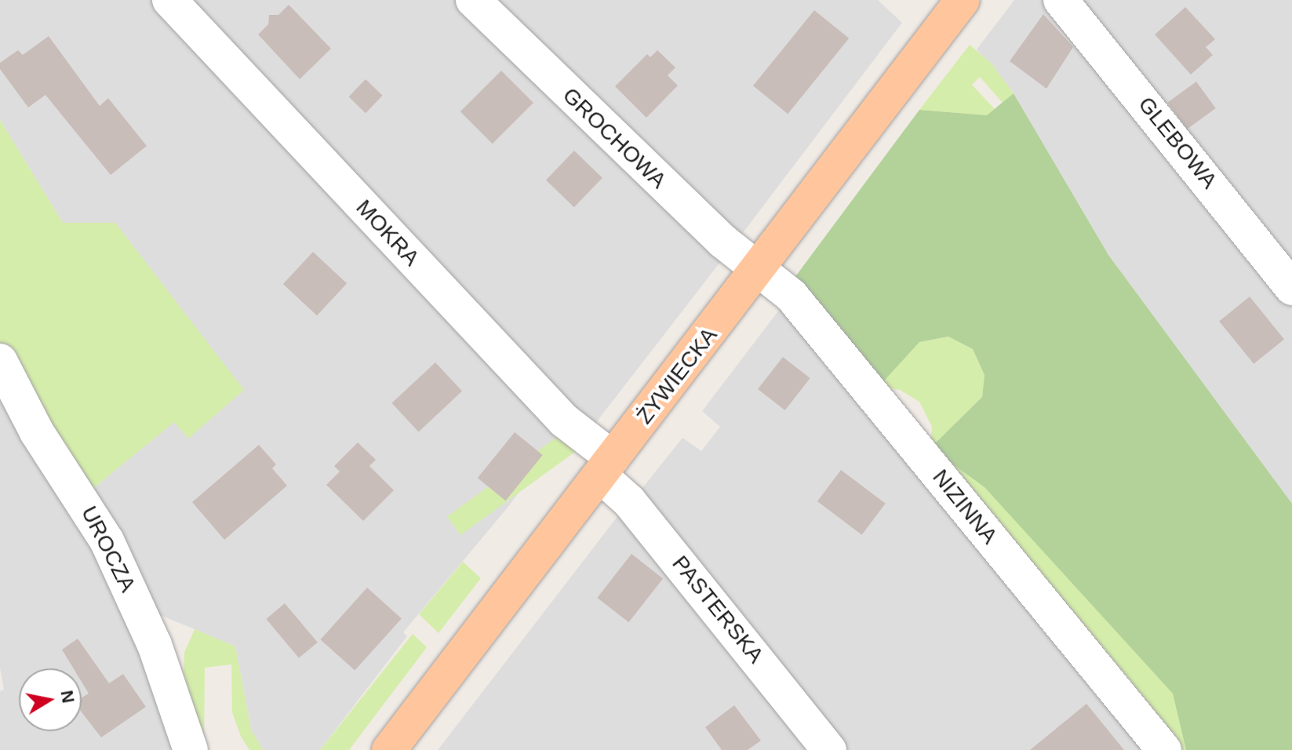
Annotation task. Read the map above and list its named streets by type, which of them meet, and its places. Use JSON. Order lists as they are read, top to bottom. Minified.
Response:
{"streets":{"main road":["ŻYWIECKA"],"street":["GROCHOWA","GLEBOWA","MOKRA","NIZINNA","UROCZA","PASTERSKA"]},"crossings":[["GROCHOWA","ŻYWIECKA"],["GROCHOWA","NIZINNA"],["MOKRA","ŻYWIECKA"],["MOKRA","PASTERSKA"],["ŻYWIECKA","NIZINNA"],["ŻYWIECKA","PASTERSKA"]],"north":"right"}
